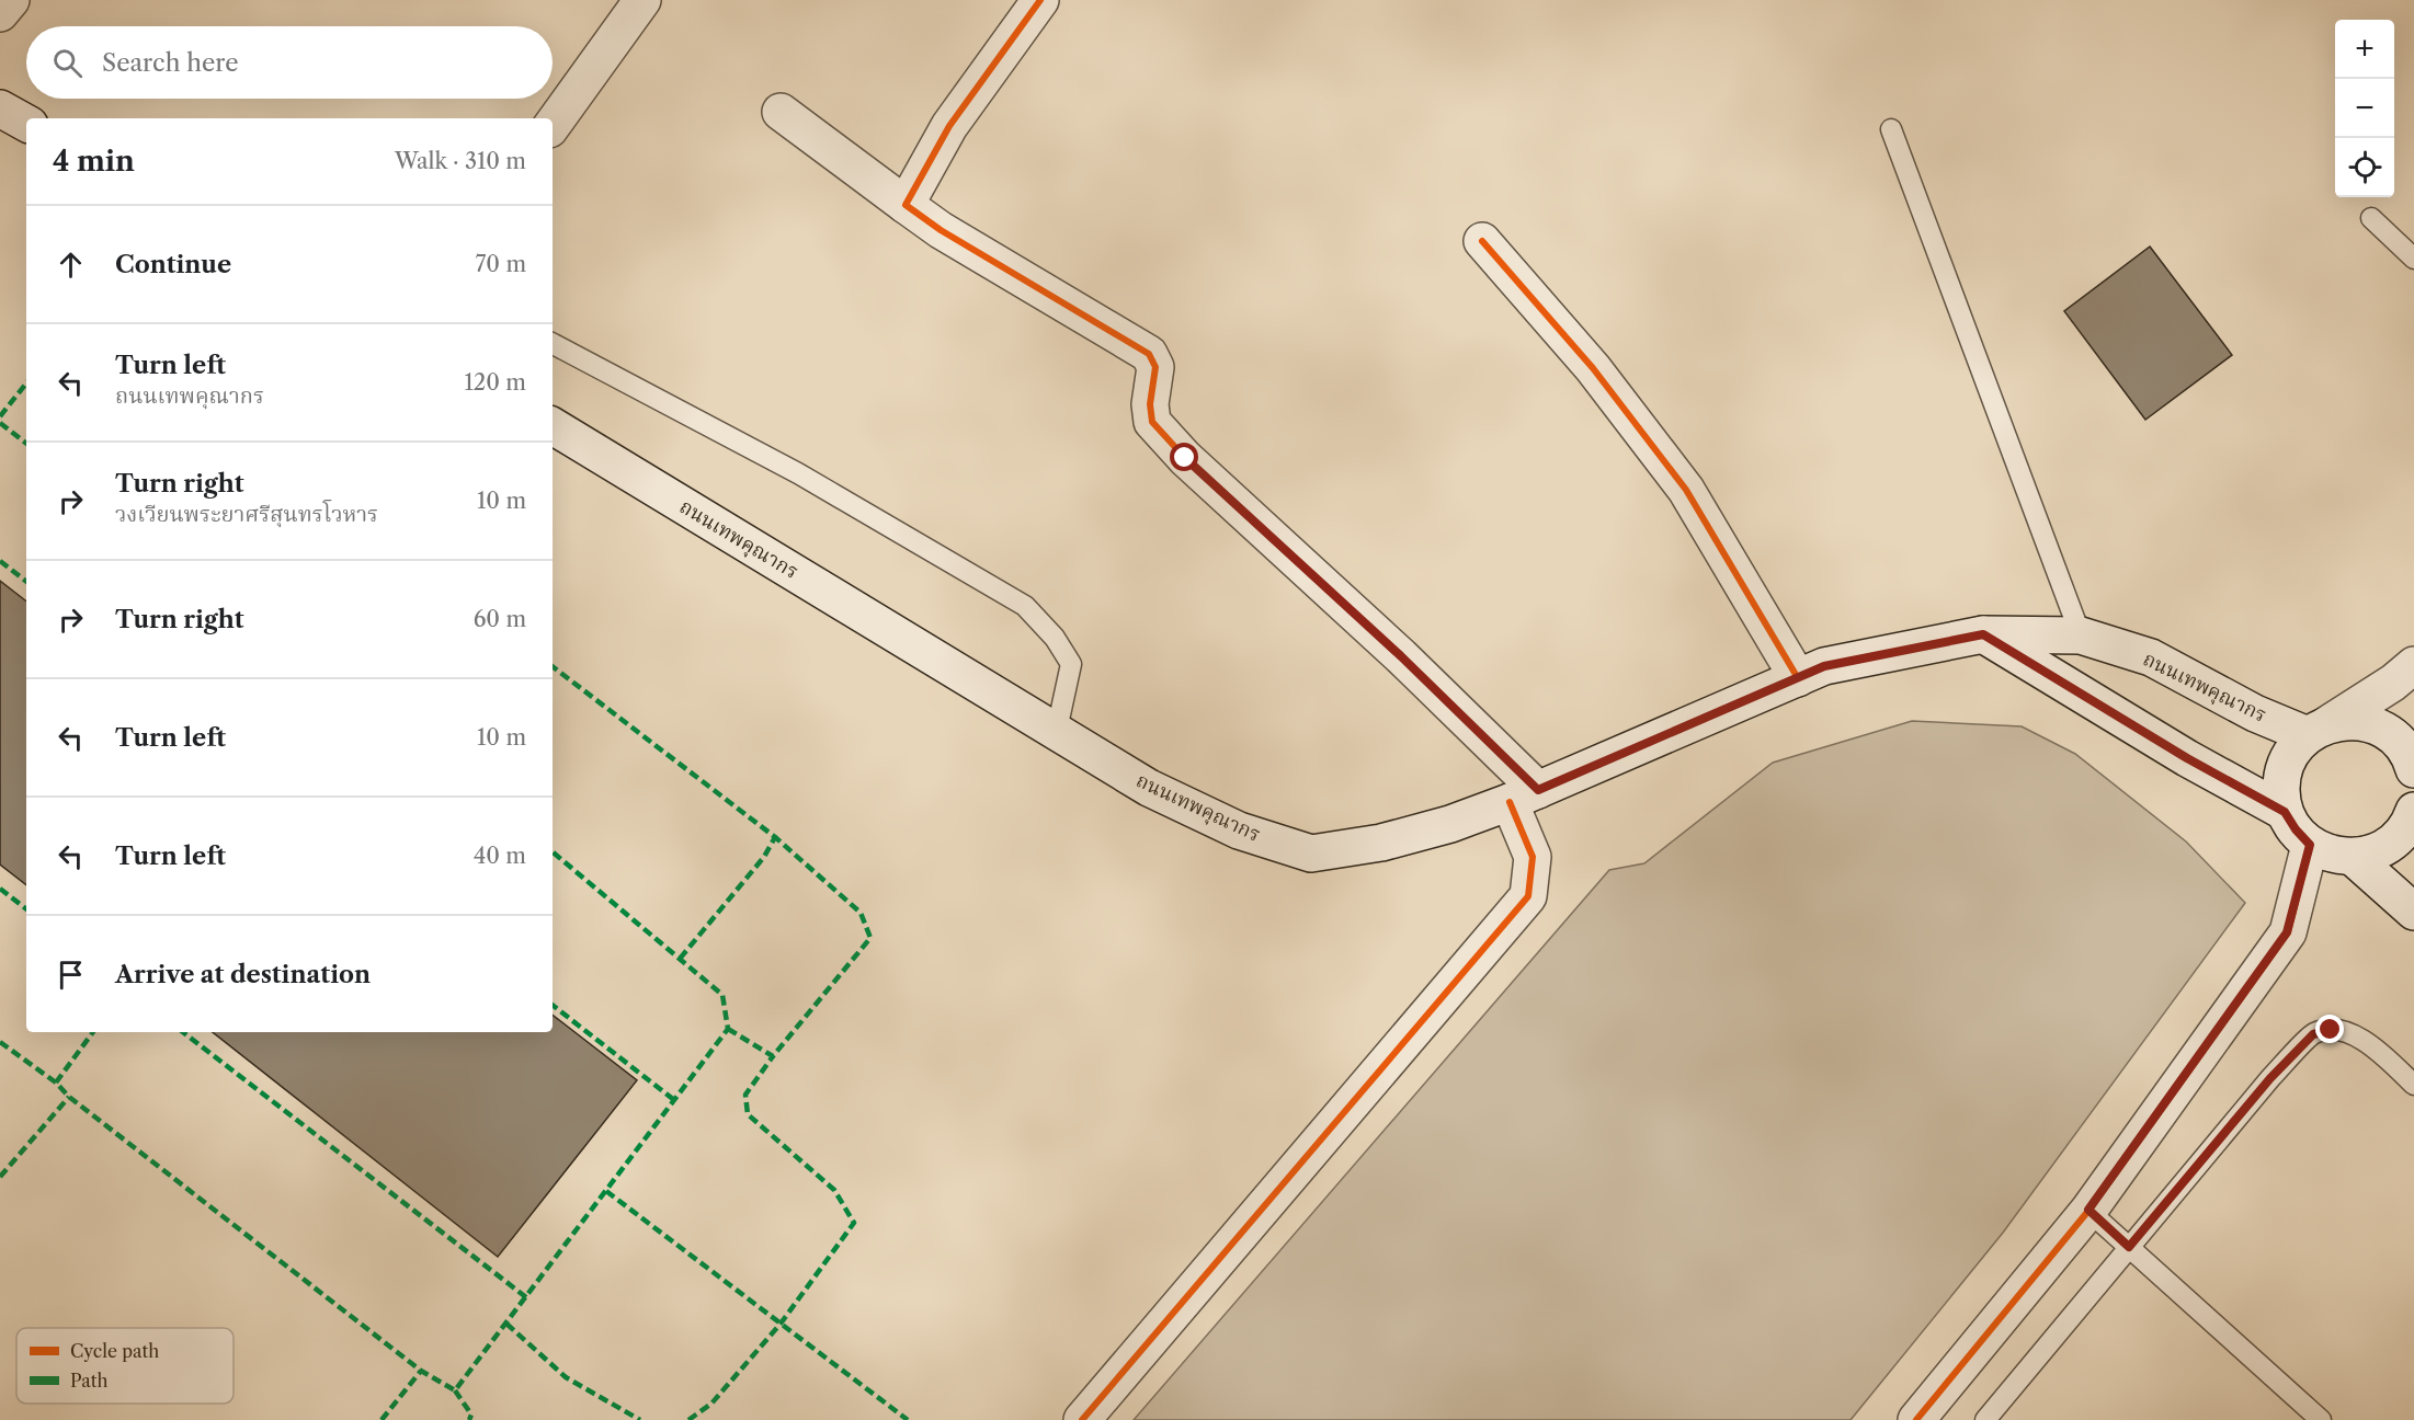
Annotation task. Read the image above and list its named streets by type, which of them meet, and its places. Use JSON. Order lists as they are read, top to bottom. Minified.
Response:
{"streets":{"street":["ถนนเทพคุณากร"]},"legend":["Cycle path","Path"],"page":{"map_buttons":["+","−"],"search":"Search here","heading":["4 min","Walk · 310 m"],"list":[["Continue","70 m"],["Turn left","ถนนเทพคุณากร","120 m"],["Turn right","วงเวียนพระยาศรีสุนทรโวหาร","10 m"],["Turn right","60 m"],["Turn left","10 m"],["Turn left","40 m"],"Arrive at destination"]}}
